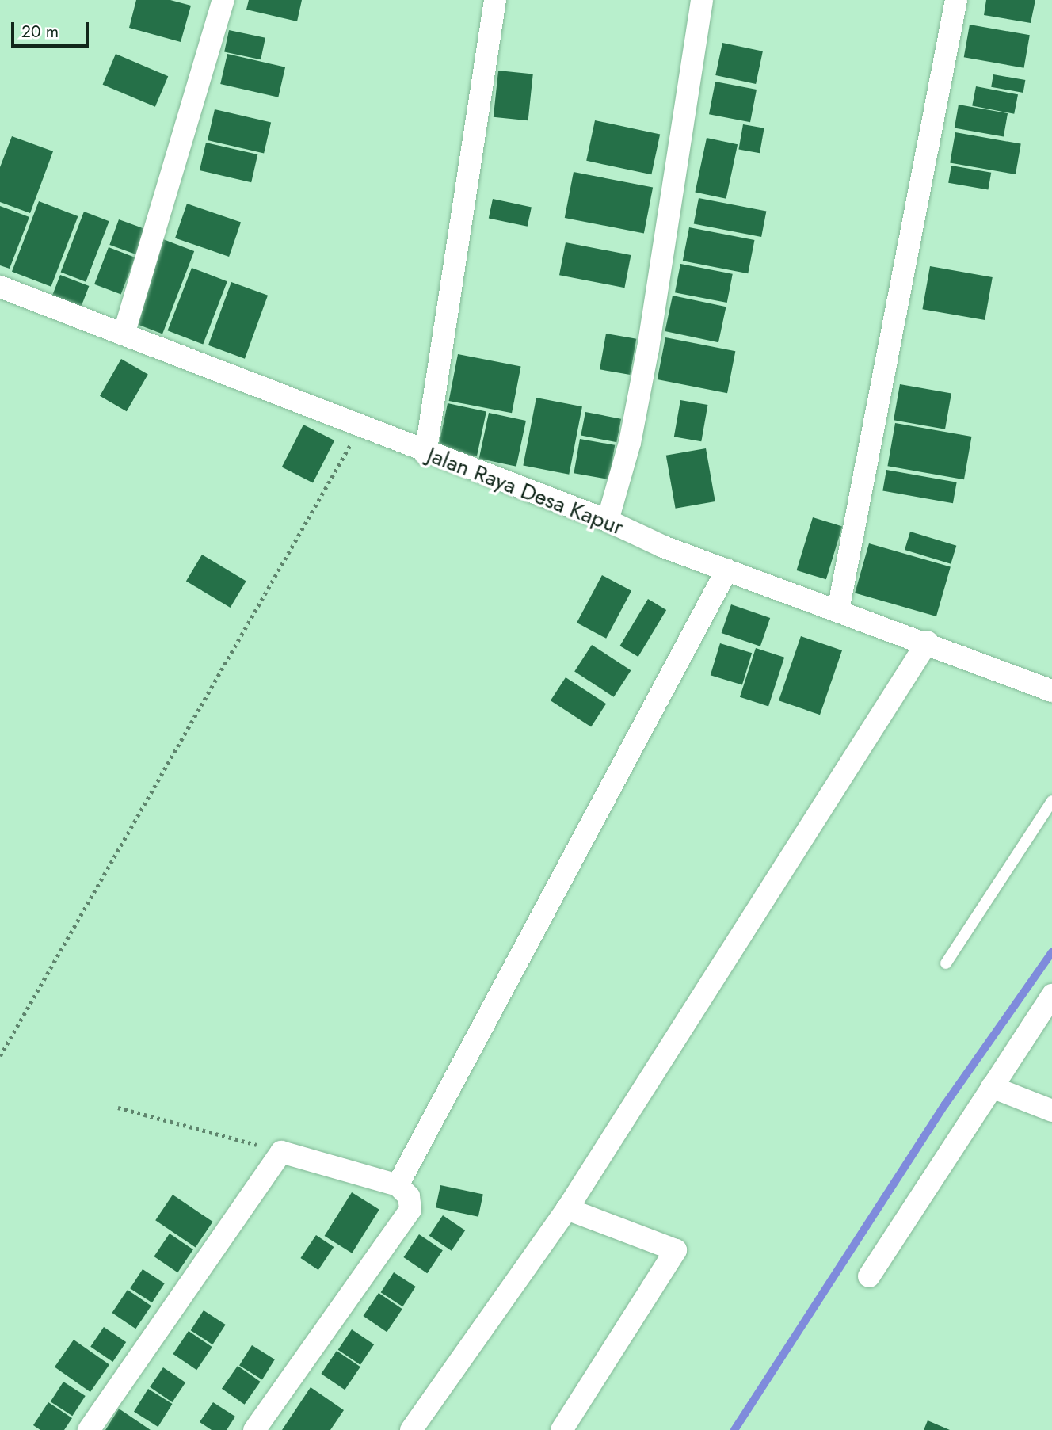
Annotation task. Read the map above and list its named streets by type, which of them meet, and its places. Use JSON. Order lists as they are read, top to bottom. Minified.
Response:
{"streets":{"street":["Jalan Raya Desa Kapur"]},"scale_bar":"20 m"}
